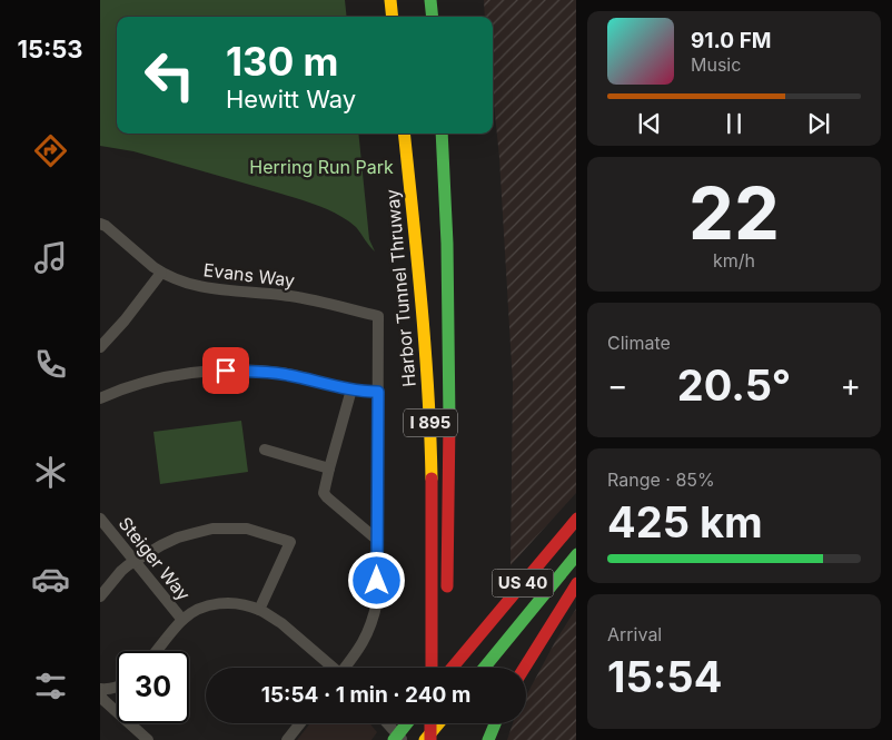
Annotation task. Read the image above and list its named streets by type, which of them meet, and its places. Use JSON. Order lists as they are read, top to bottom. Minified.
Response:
{"streets":{"main road":["Harbor Tunnel Thruway","I 895","US 40"],"street":["Evans Way","Steiger Way"]},"parks":["Herring Run Park"],"page":{"tabs":"15:53","turn":["130 m","Hewitt Way"],"song":["91.0 FM","Music"],"tile":[["22","km/h"],"Climate",["Range · 85%","425 km"],["Arrival","15:54"]],"heat":["−","20.5°","+"],"limit":"30","trip":"15:54 · 1 min · 240 m"}}
